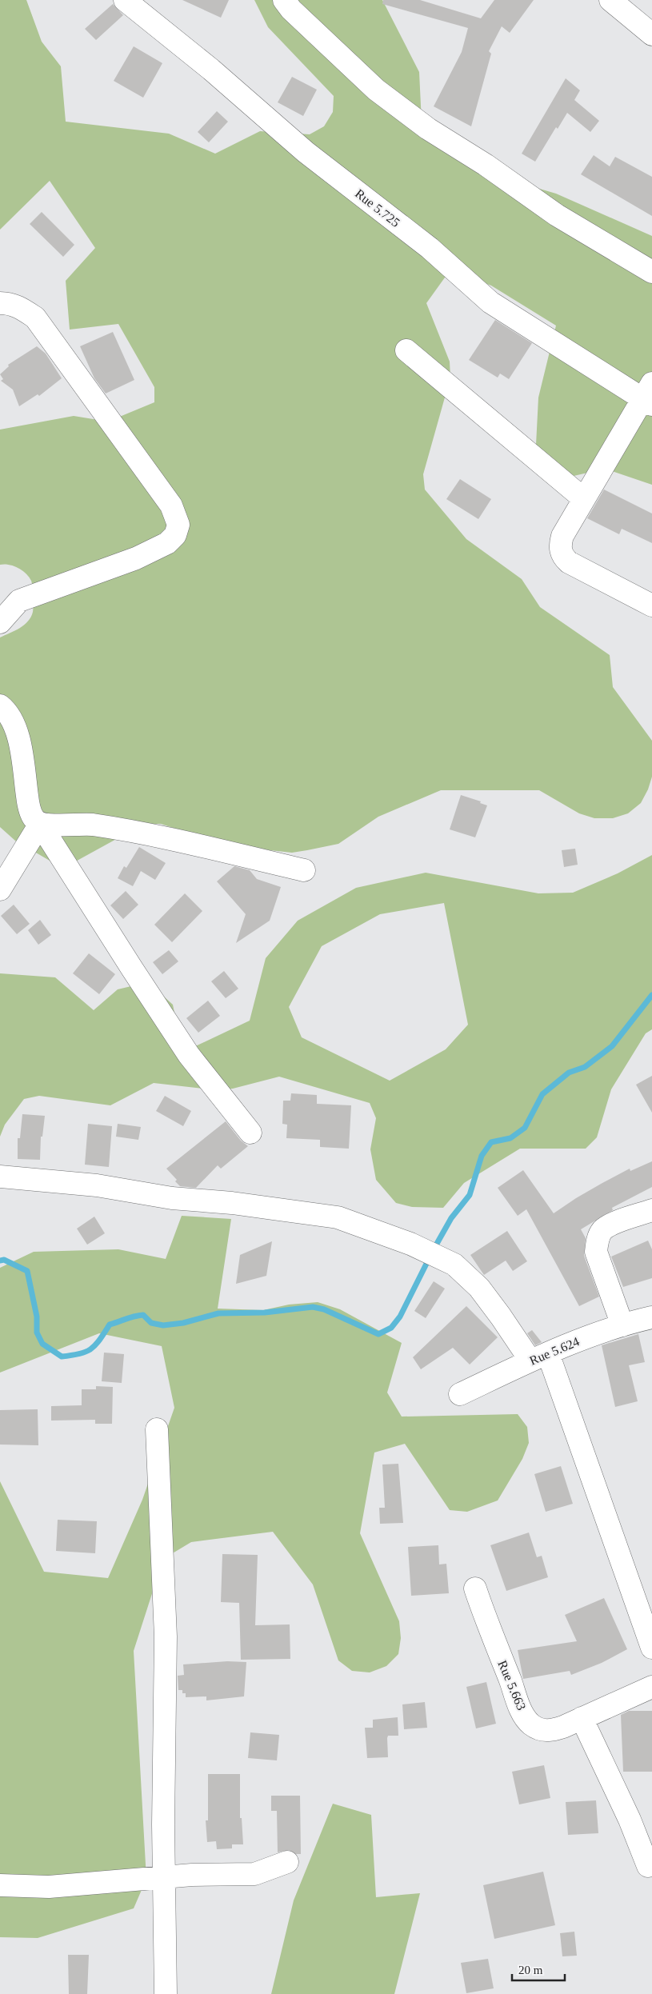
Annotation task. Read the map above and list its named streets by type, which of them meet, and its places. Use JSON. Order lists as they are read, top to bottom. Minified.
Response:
{"streets":{"street":["Rue 5.725","Rue 5.624","Rue 5.663"]},"scale_bar":"20 m"}
